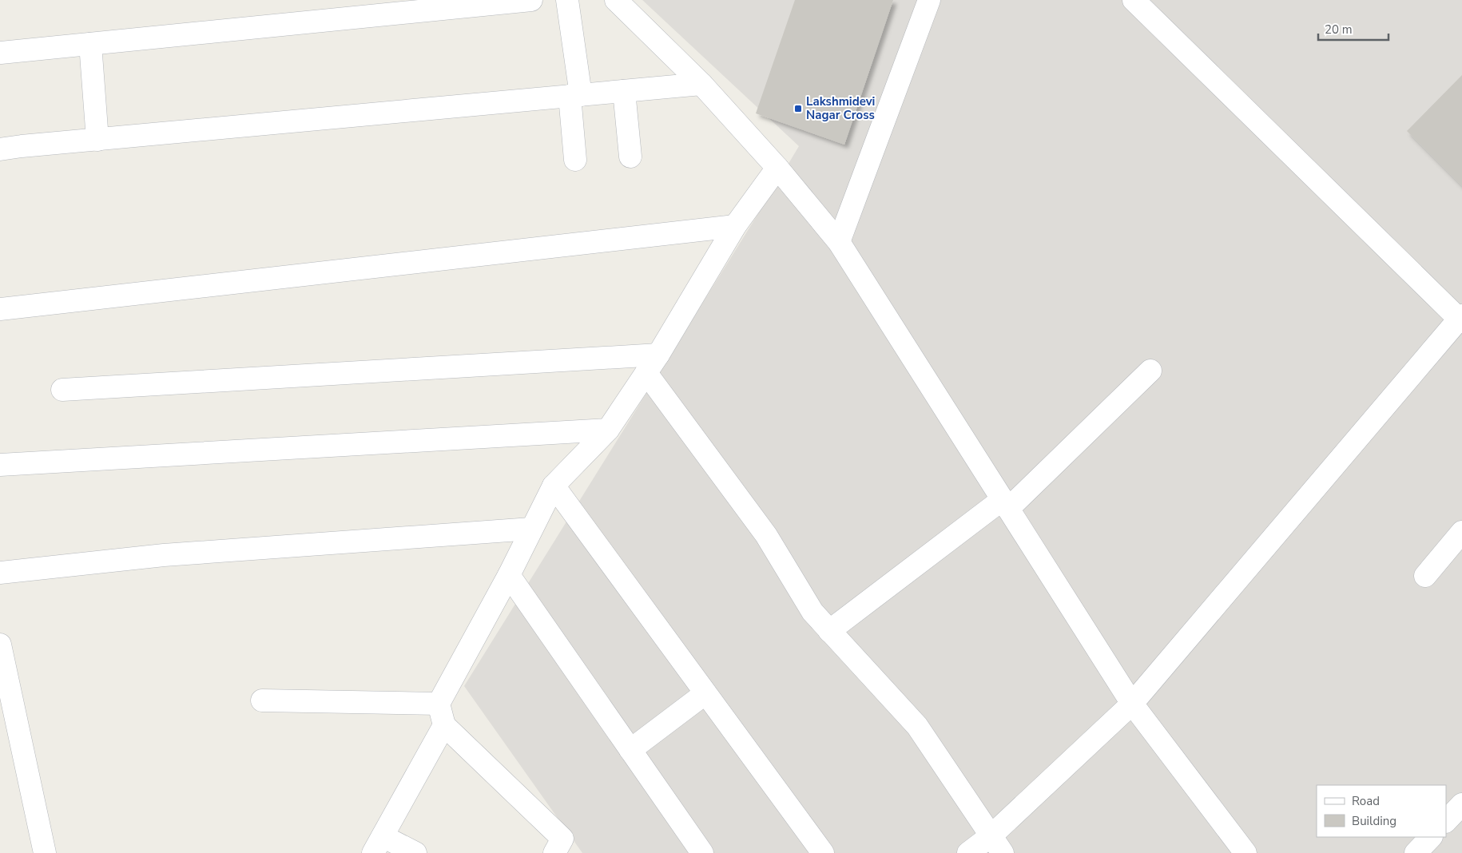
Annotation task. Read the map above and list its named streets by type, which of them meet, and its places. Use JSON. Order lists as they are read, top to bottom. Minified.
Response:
{"places":{"transit":["Lakshmidevi Nagar Cross"]},"legend":["Road","Building"],"scale_bar":"20 m"}
